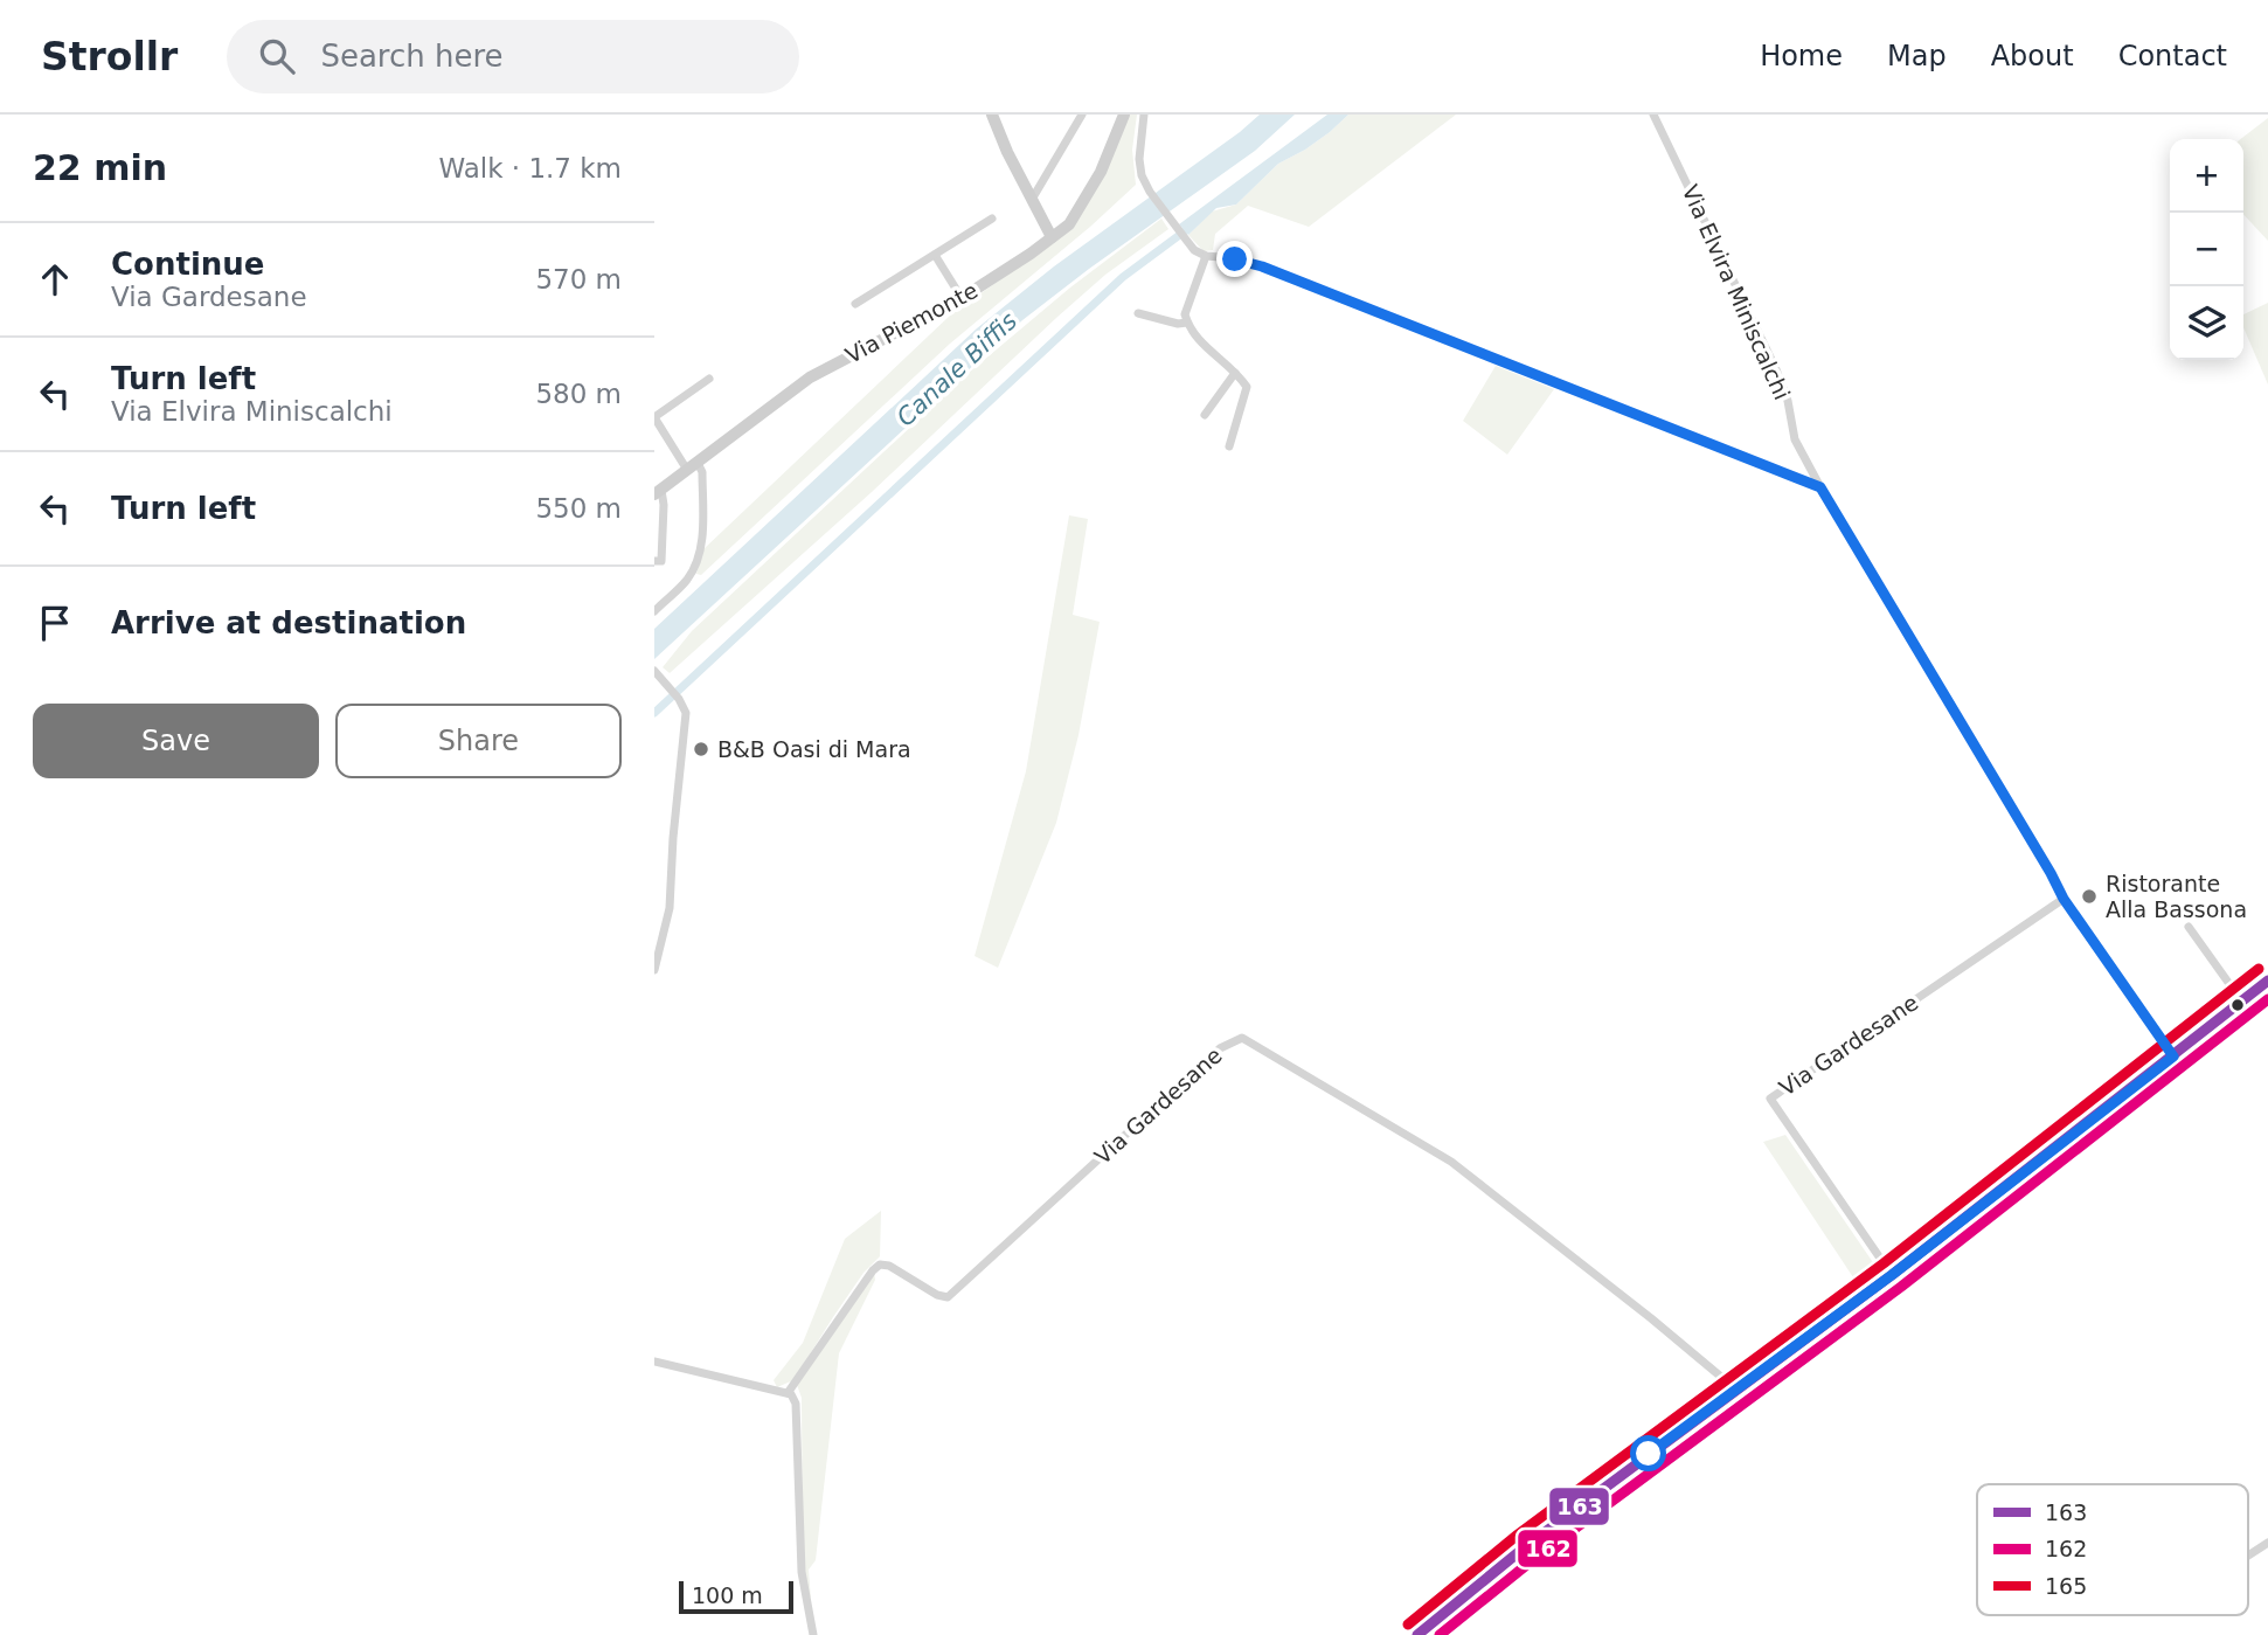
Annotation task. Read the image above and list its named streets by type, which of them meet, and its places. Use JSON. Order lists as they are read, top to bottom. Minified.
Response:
{"streets":{"main road":["Via Piemonte"],"street":["Via Elvira Miniscalchi","Via Gardesane"]},"crossings":[["Via Elvira Miniscalchi","Via Gardesane"]],"water":["Canale Biffis"],"places":["B&B Oasi di Mara","Ristorante Alla Bassona"],"lines":["transit line 165","transit line 163","transit line 162"],"legend":["163","162","165"],"scale_bar":"100 m","page":{"header":"Strollr","search":"Search here","nav":["Home","Map","About","Contact"],"heading":["22 min","Walk · 1.7 km"],"map_buttons":["+","−"],"list":[["Continue","Via Gardesane","570 m"],["Turn left","Via Elvira Miniscalchi","580 m"],["Turn left","550 m"],"Arrive at destination"],"buttons":["Save","Share"],"scale":"100 m"}}
